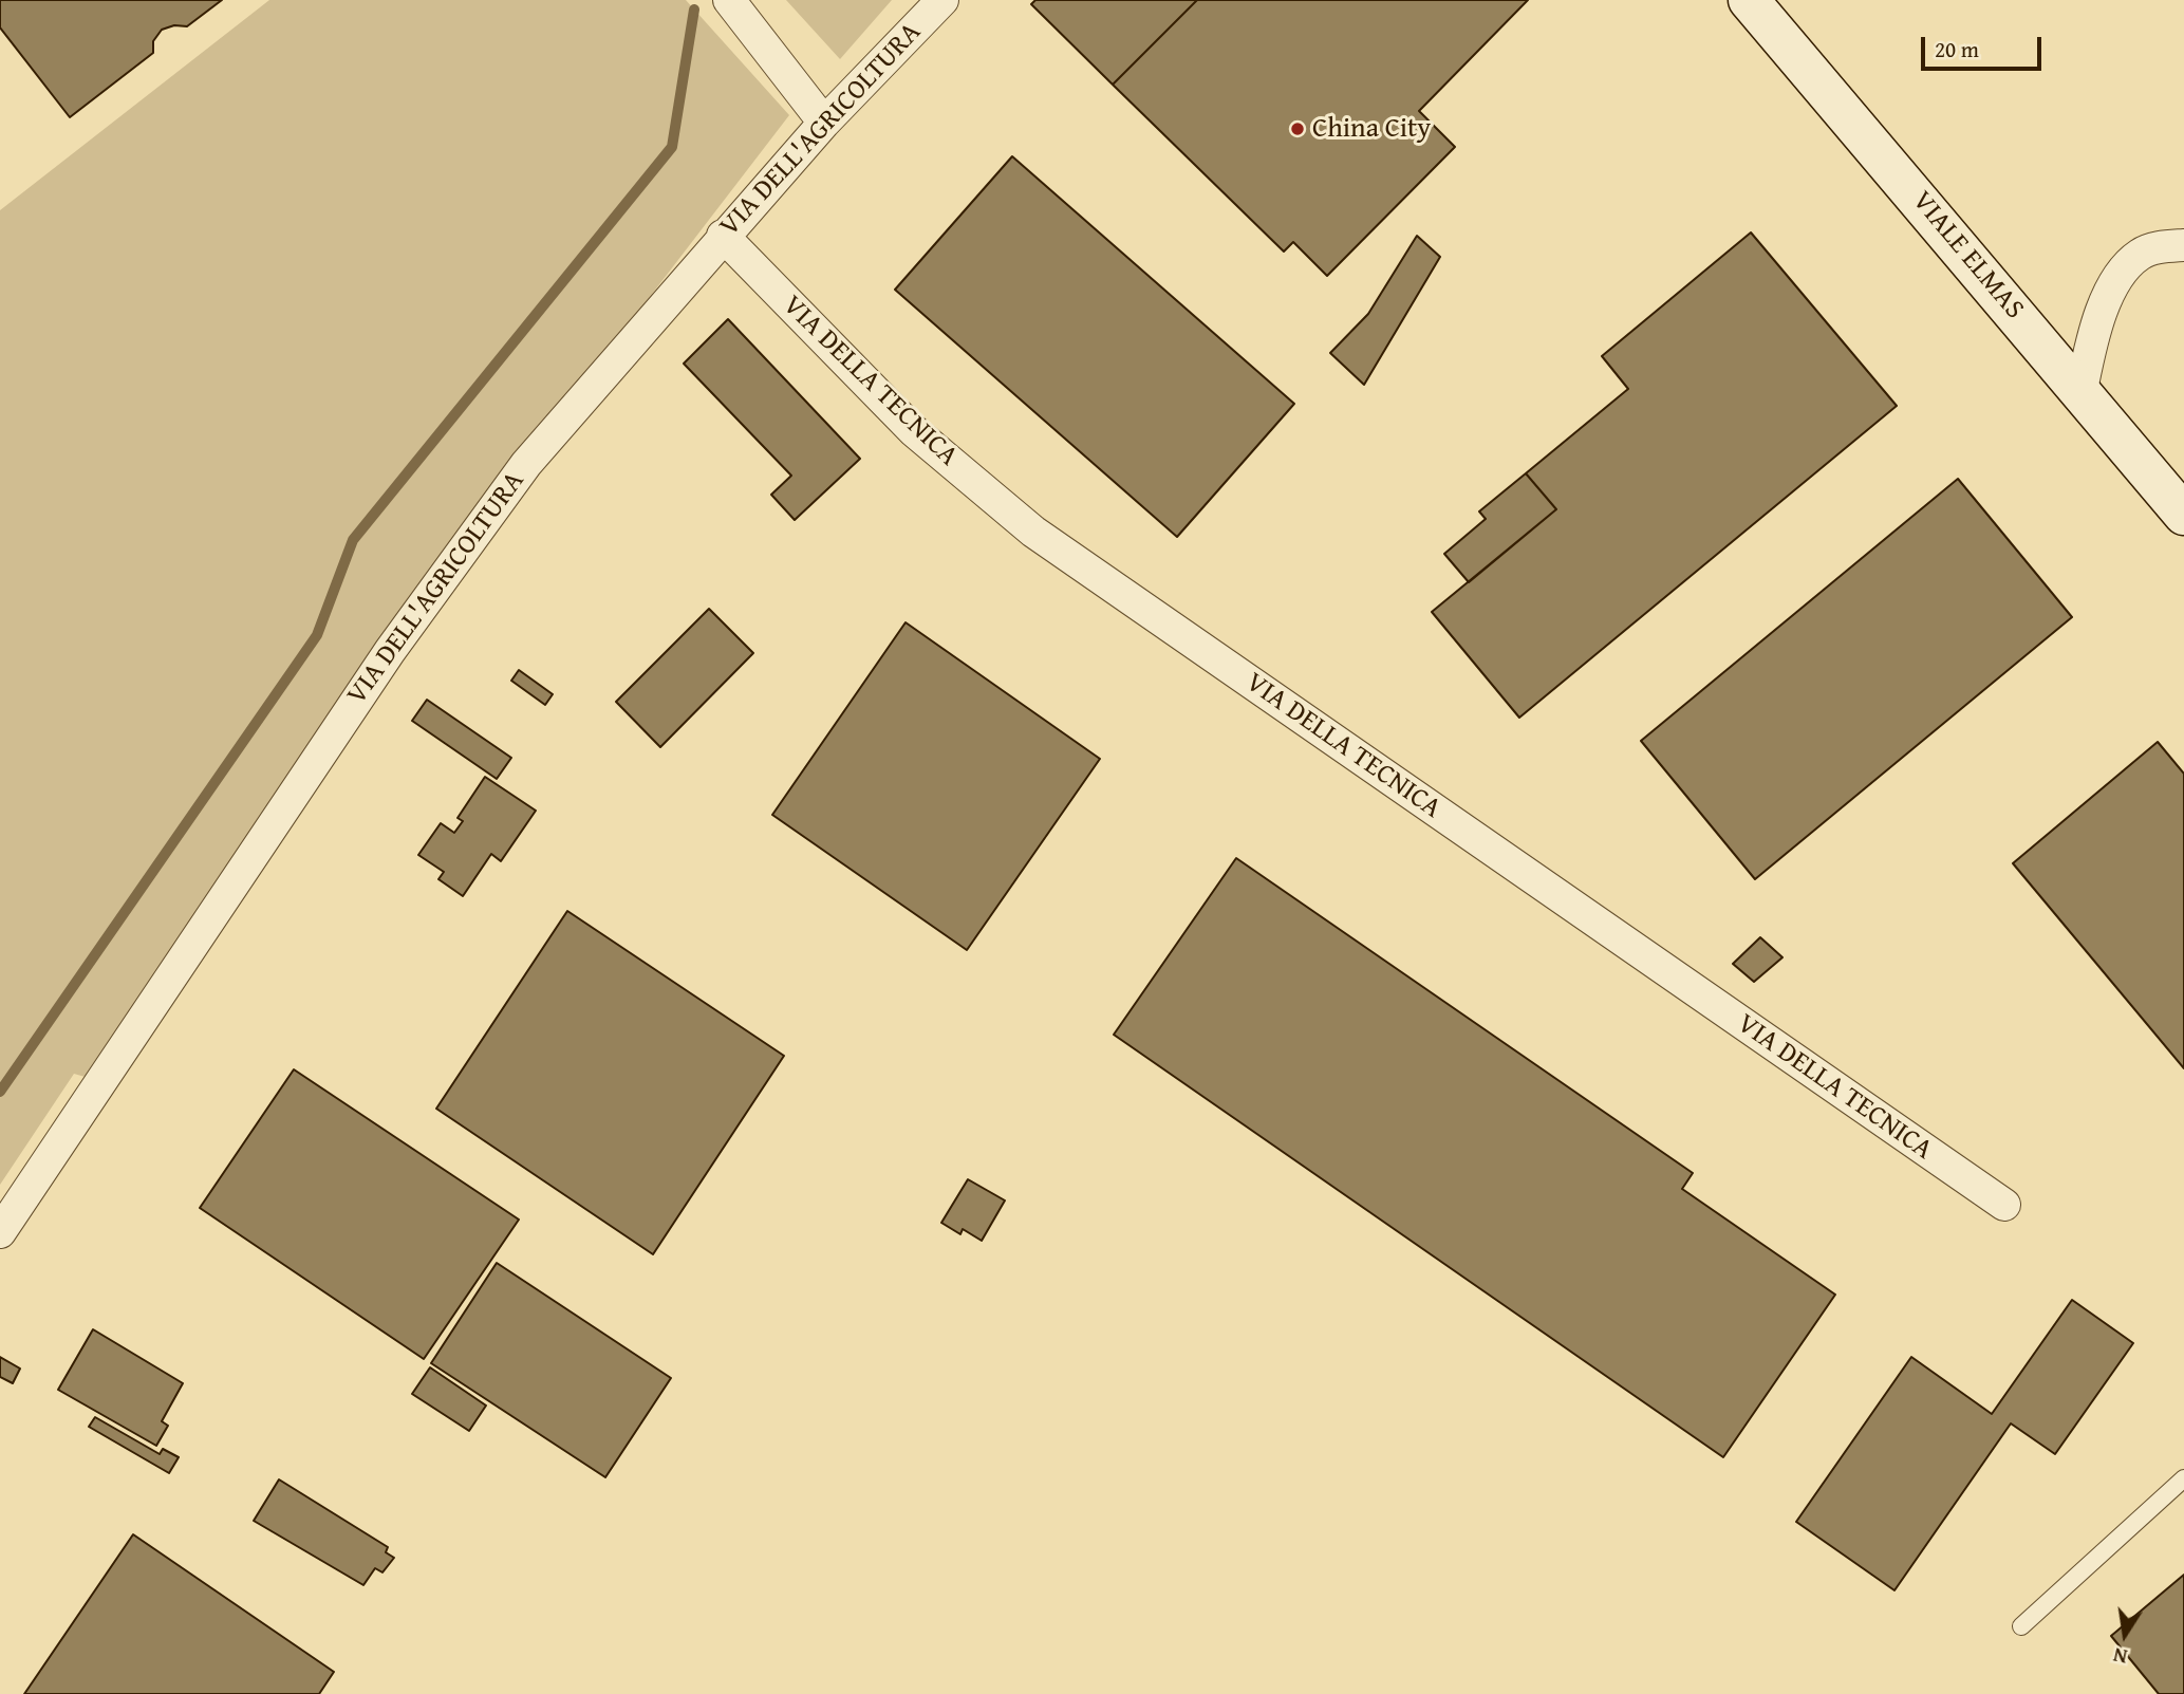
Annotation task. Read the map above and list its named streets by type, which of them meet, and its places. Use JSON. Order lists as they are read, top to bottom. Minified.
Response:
{"streets":{"main road":["VIALE ELMAS"],"street":["VIA DELL'AGRICOLTURA","VIA DELLA TECNICA"]},"crossings":[["VIA DELL'AGRICOLTURA","VIA DELLA TECNICA"]],"places":["China City"],"scale_bar":"20 m","north":"bottom"}
